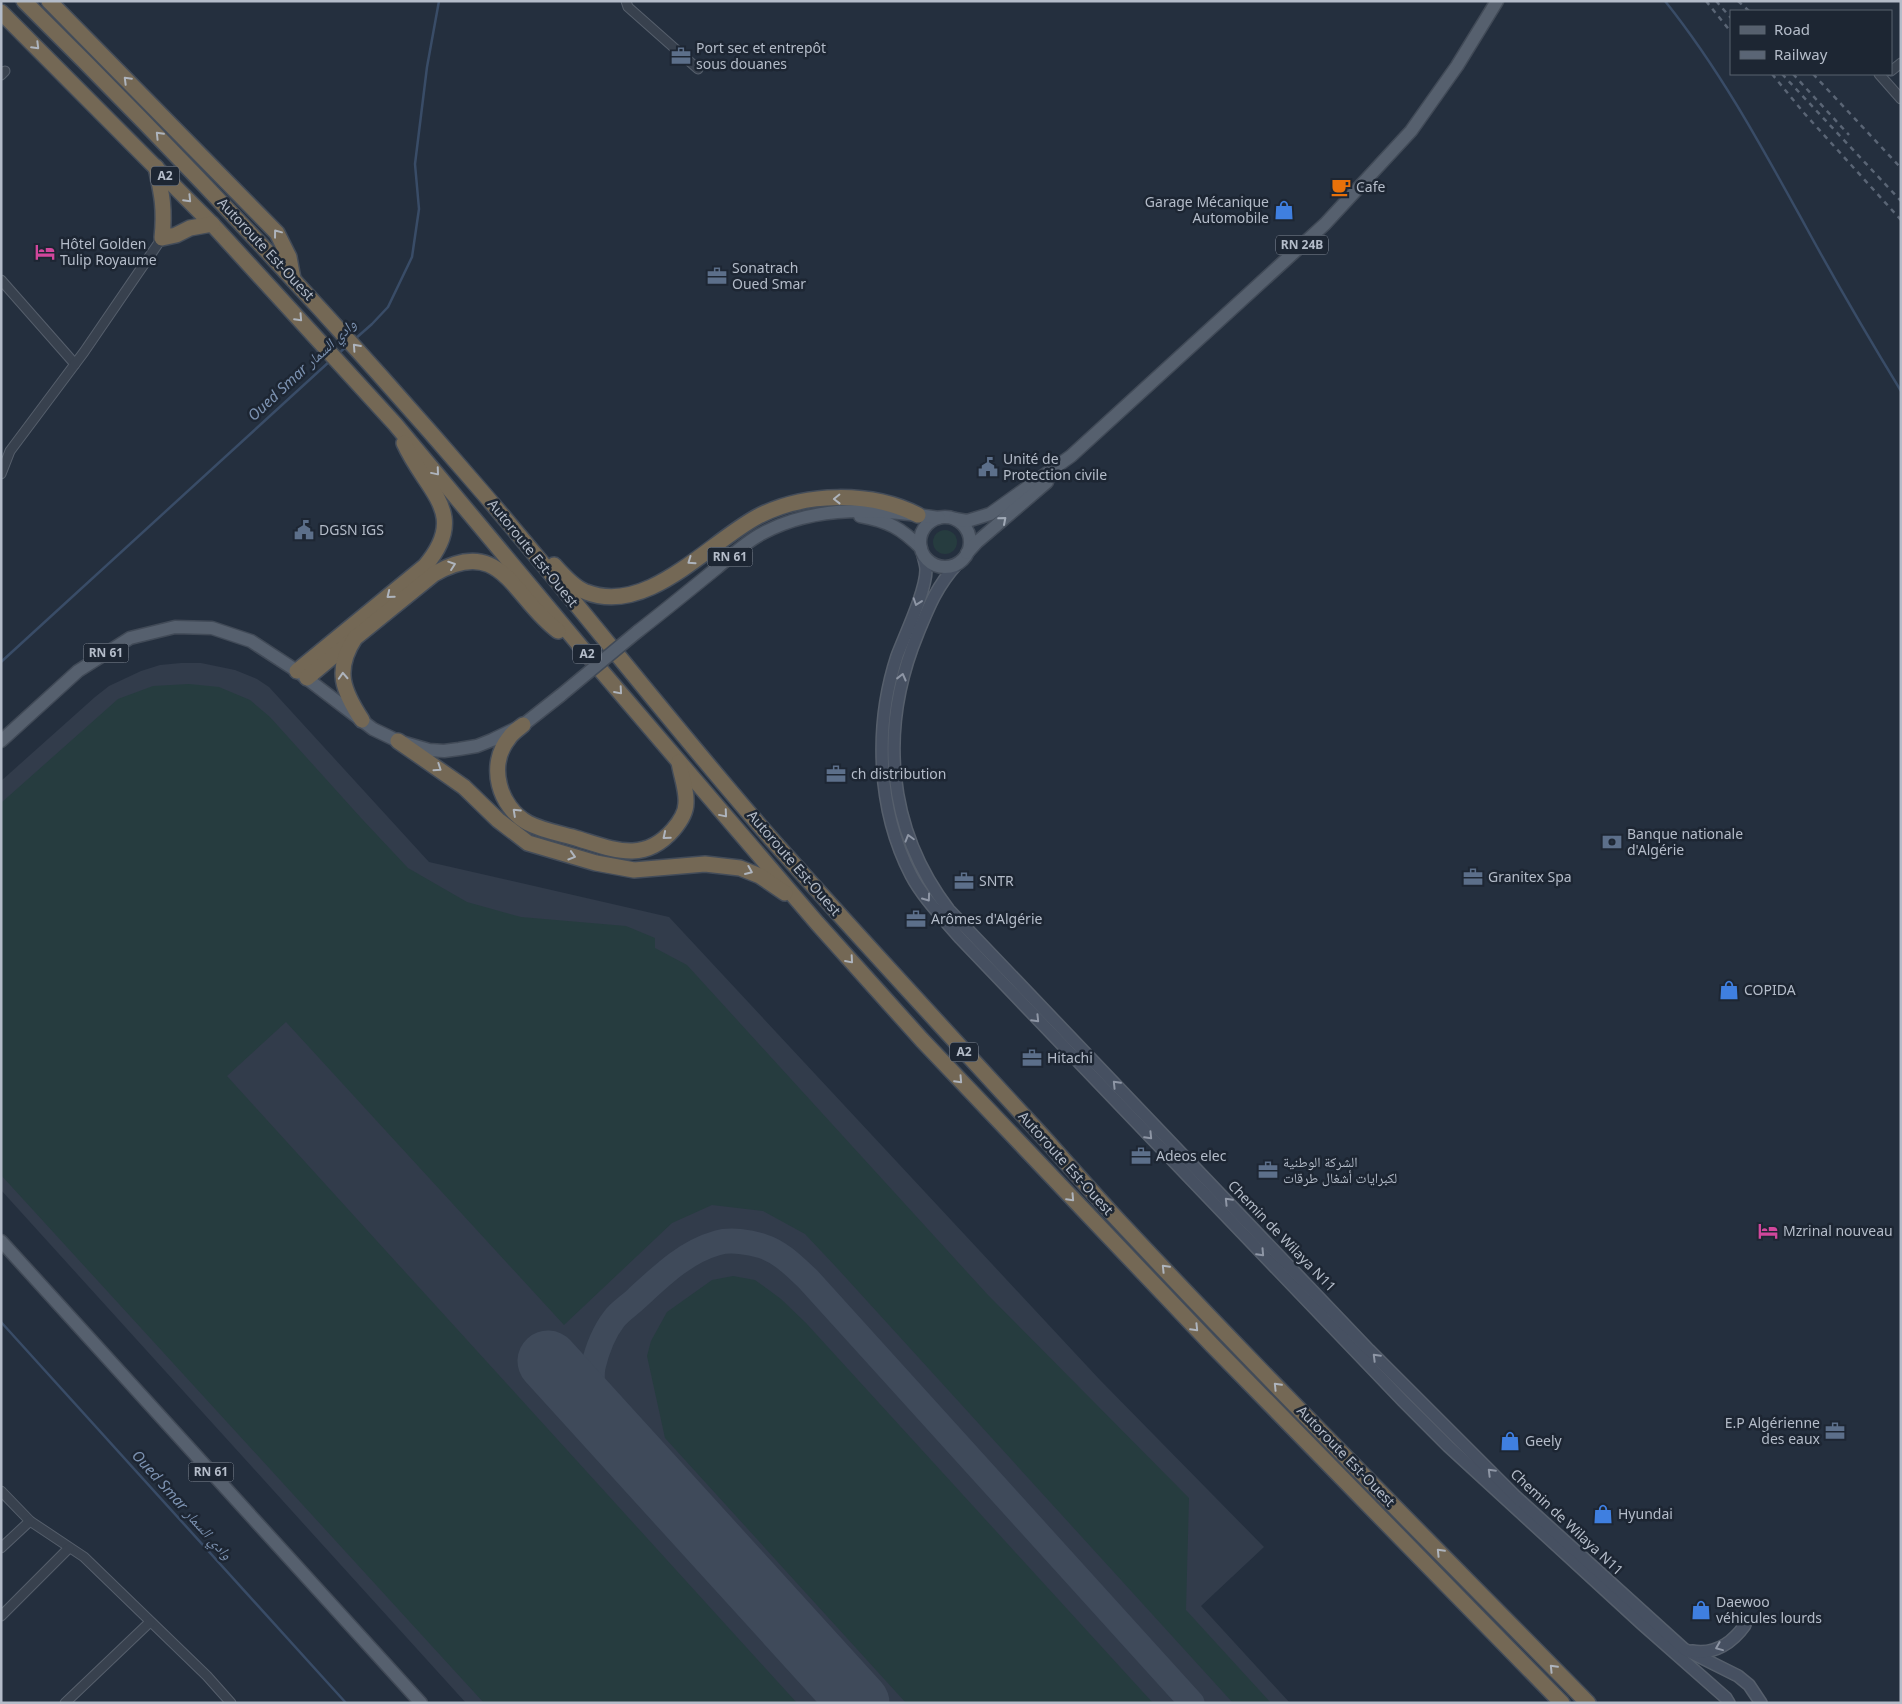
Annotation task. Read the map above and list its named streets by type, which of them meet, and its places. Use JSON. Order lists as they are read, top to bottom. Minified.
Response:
{"streets":{"highway":["A2","Autoroute Est-Ouest"],"main road":["RN 24B","RN 61","Chemin de Wilaya N11"]},"crossings":[["RN 61","Chemin de Wilaya N11"]],"water":["Oued Smar وادي السمار"],"places":{"office":["Port sec et entrepôt sous douanes","Sonatrach Oued Smar","ch distribution","Granitex Spa","SNTR","Arômes d'Algérie","Hitachi","Adeos elec","الشركة الوطنية لكبرايات أشغال طرقات","E.P Algérienne des eaux"],"cafe":["Cafe"],"shop":["Garage Mécanique Automobile","COPIDA","Geely","Hyundai","Daewoo véhicules lourds"],"hotel":["Hôtel Golden Tulip Royaume","Mzrinal nouveau"],"public building":["Unité de Protection civile","DGSN IGS"],"bank":["Banque nationale d'Algérie"]},"legend":["Road","Railway"]}
